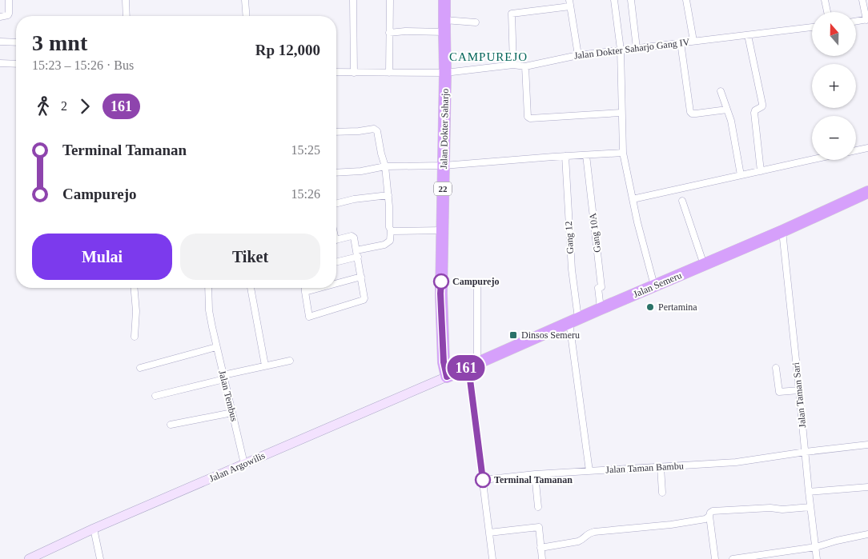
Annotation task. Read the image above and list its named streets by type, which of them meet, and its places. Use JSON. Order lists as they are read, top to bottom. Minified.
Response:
{"streets":{"highway":["Jalan Dokter Saharjo","22","Jalan Semeru"],"street":["Jalan Dokter Saharjo Gang IV","Gang 10A","Gang 12","Jalan Taman Sari","Jalan Tembus","Jalan Argowilis","Jalan Taman Bambu"]},"crossings":[["Jalan Dokter Saharjo Gang IV","Jalan Dokter Saharjo"],["Jalan Dokter Saharjo","Jalan Semeru"],["Jalan Dokter Saharjo","Jalan Argowilis"],["Gang 10A","Jalan Semeru"],["Gang 12","Jalan Semeru"],["Gang 12","Jalan Taman Bambu"],["Jalan Semeru","Jalan Taman Sari"],["Jalan Semeru","Jalan Argowilis"],["Jalan Taman Sari","Jalan Taman Bambu"],["Jalan Tembus","Jalan Argowilis"]],"districts":["CAMPUREJO"],"places":{"other":["Campurejo","Pertamina","Terminal Tamanan"],"transit":["Dinsos Semeru"]},"lines":["bus line 161"],"north":"top","page":{"on_map":"161","map_buttons":["+","−"],"heading":["3 mnt","15:23 – 15:26 · Bus","Rp 12,000"],"legs":["2","161"],"list":[{"name":"Terminal Tamanan","value":"15:25"},{"name":"Campurejo","value":"15:26"}],"buttons":["Mulai","Tiket"]}}
